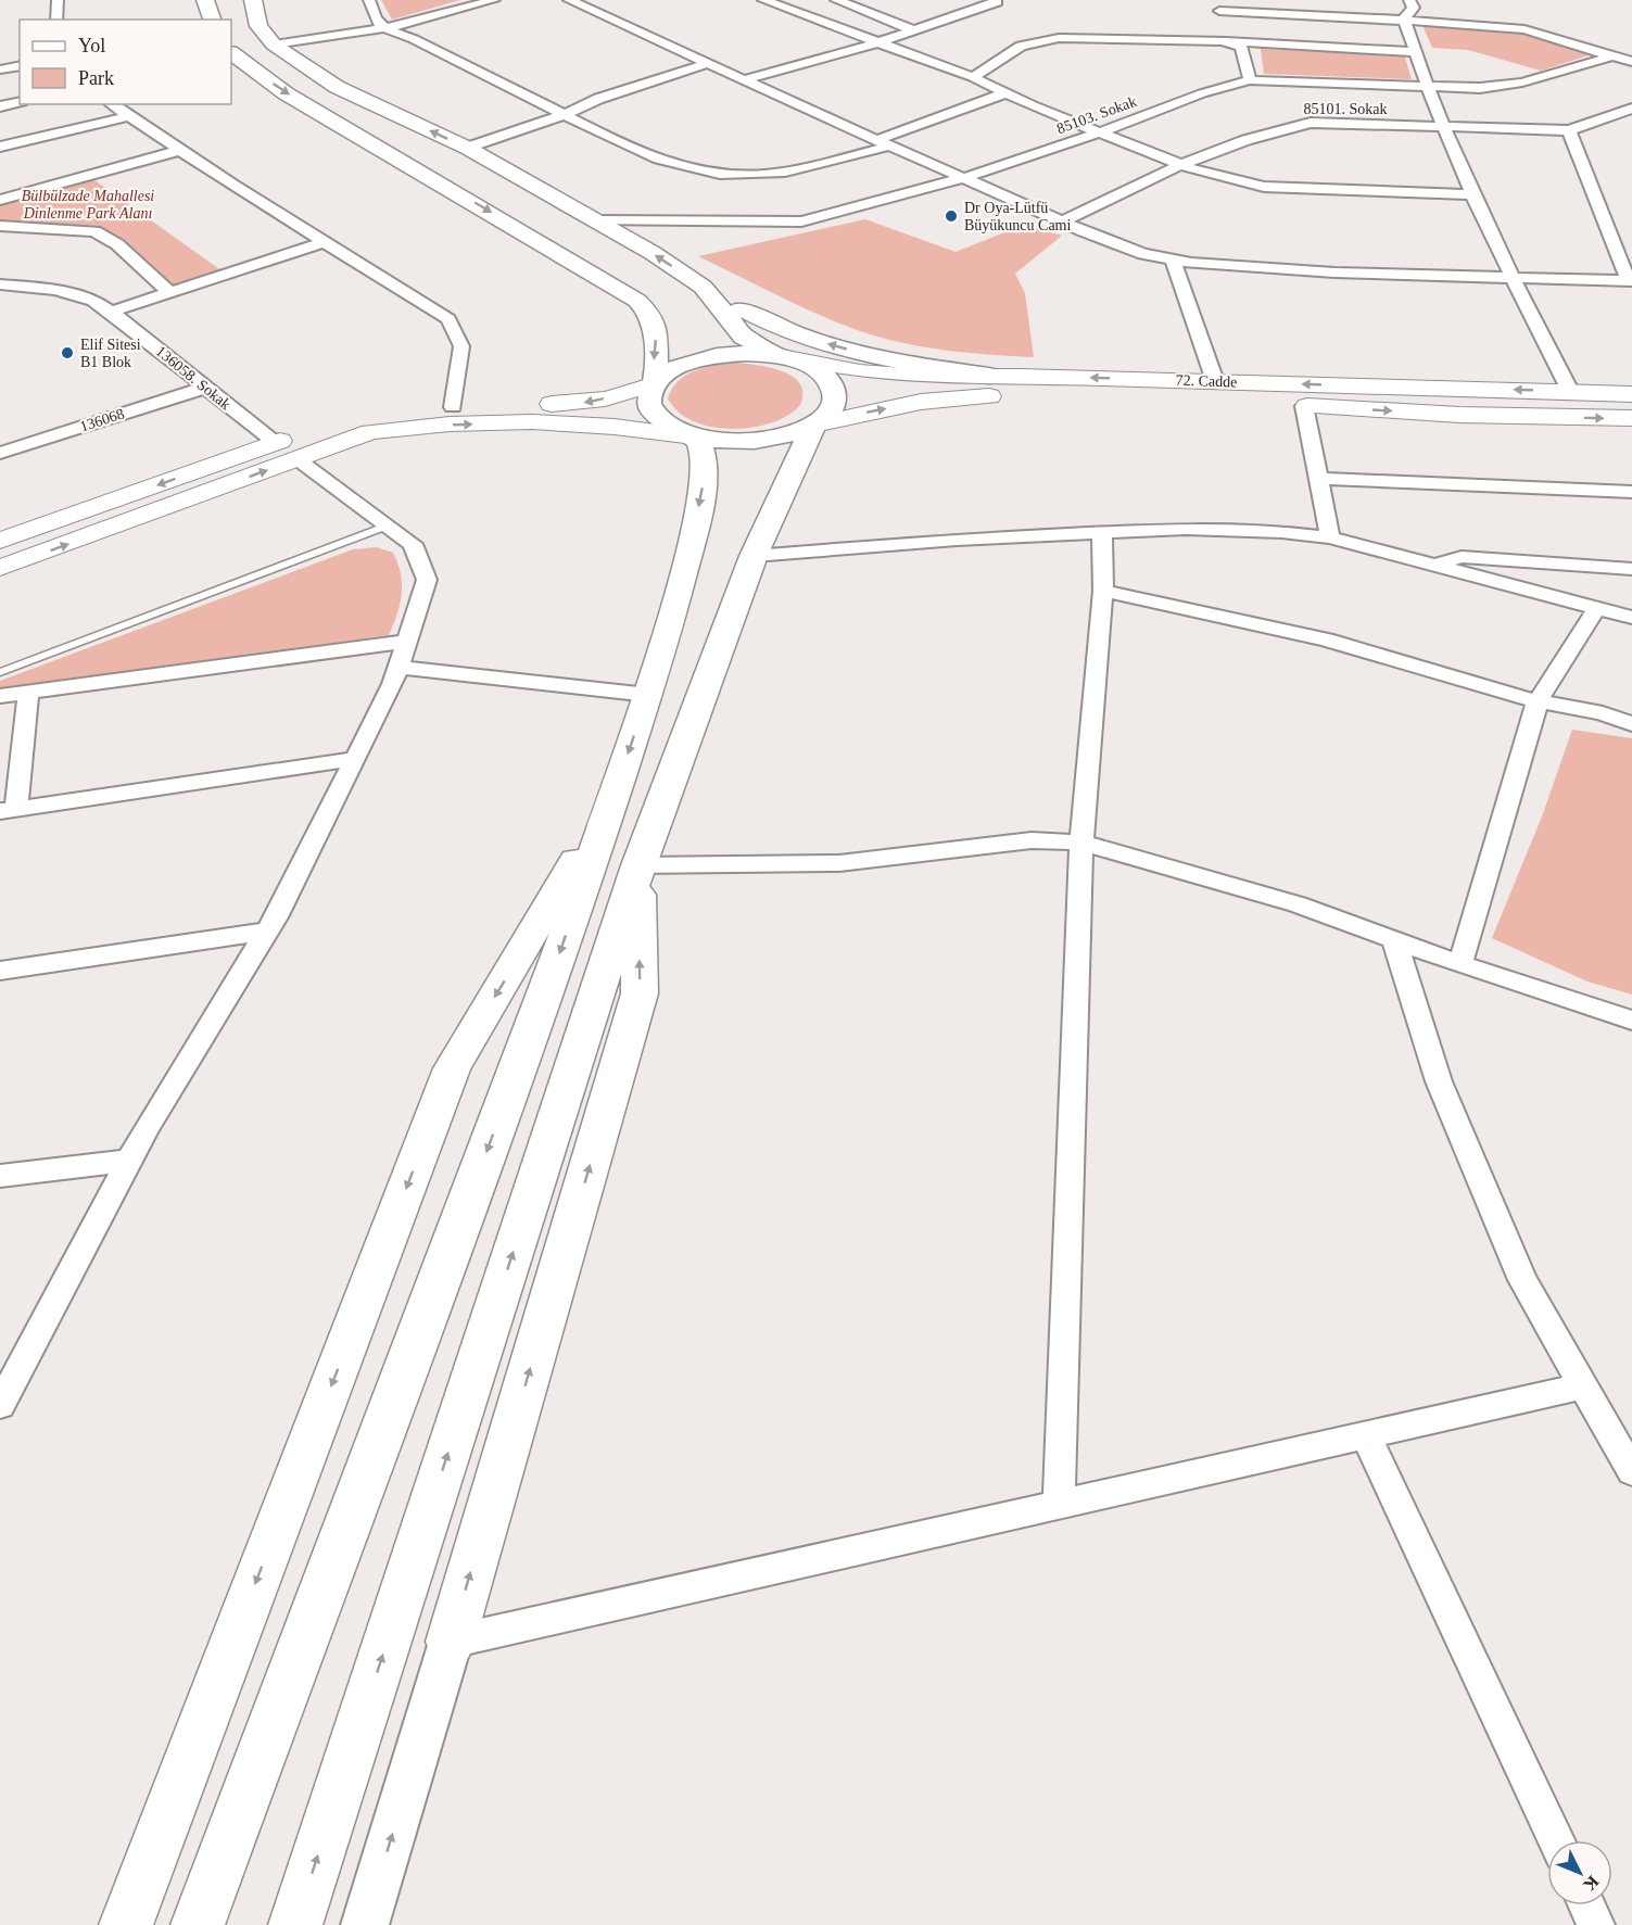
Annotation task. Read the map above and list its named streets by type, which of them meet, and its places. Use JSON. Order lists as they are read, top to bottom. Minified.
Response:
{"streets":{"main road":["72. Cadde"],"street":["85101. Sokak","85103. Sokak","136058. Sokak","136068"]},"crossings":[["136058. Sokak","136068"]],"parks":["Bülbülzade Mahallesi Dinlenme Park Alanı"],"places":["Dr Oya-Lütfü Büyükuncu Cami","Elif Sitesi B1 Blok"],"legend":["Yol","Park"],"north":"bottom right"}
